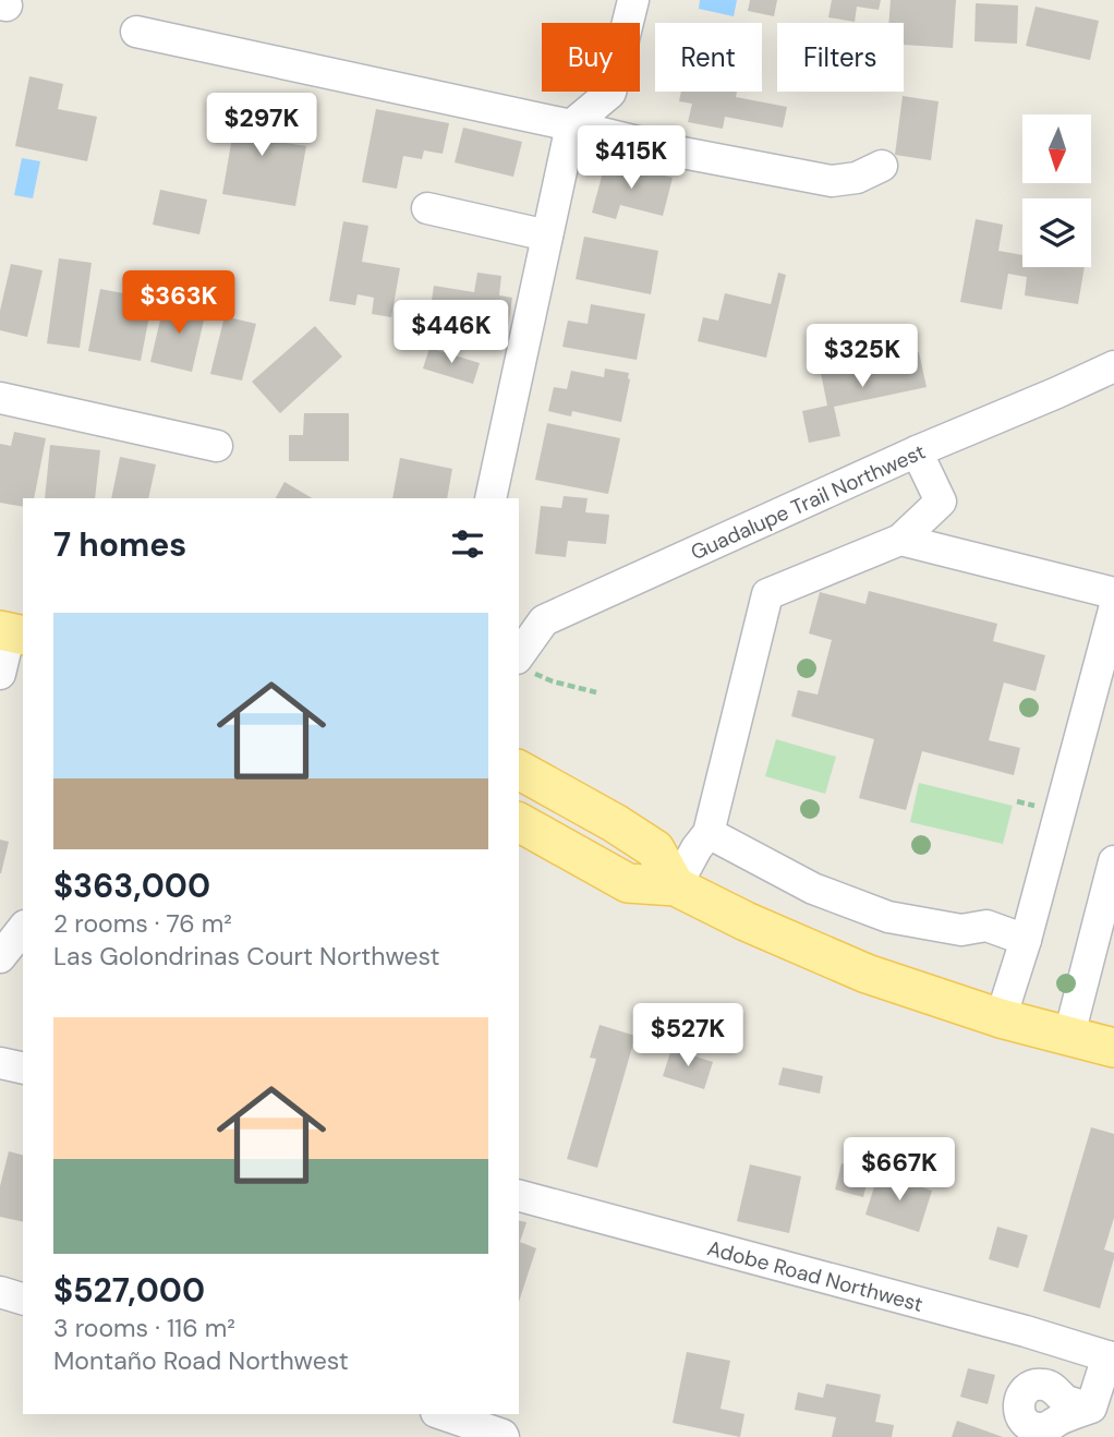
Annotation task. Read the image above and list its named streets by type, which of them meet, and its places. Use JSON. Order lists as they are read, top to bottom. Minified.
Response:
{"streets":{"street":["Guadalupe Trail Northwest","Adobe Road Northwest"]},"north":"bottom","page":{"chip":["Buy","Rent","Filters"],"price":["$297K","$415K","$363K","$446K","$325K","$527K","$667K"],"heading":"7 homes","list":[{"name":"$363,000","note":"2 rooms · 76 m² · Las Golondrinas Court Northwest"},{"name":"$527,000","note":"3 rooms · 116 m² · Montaño Road Northwest"}]}}
